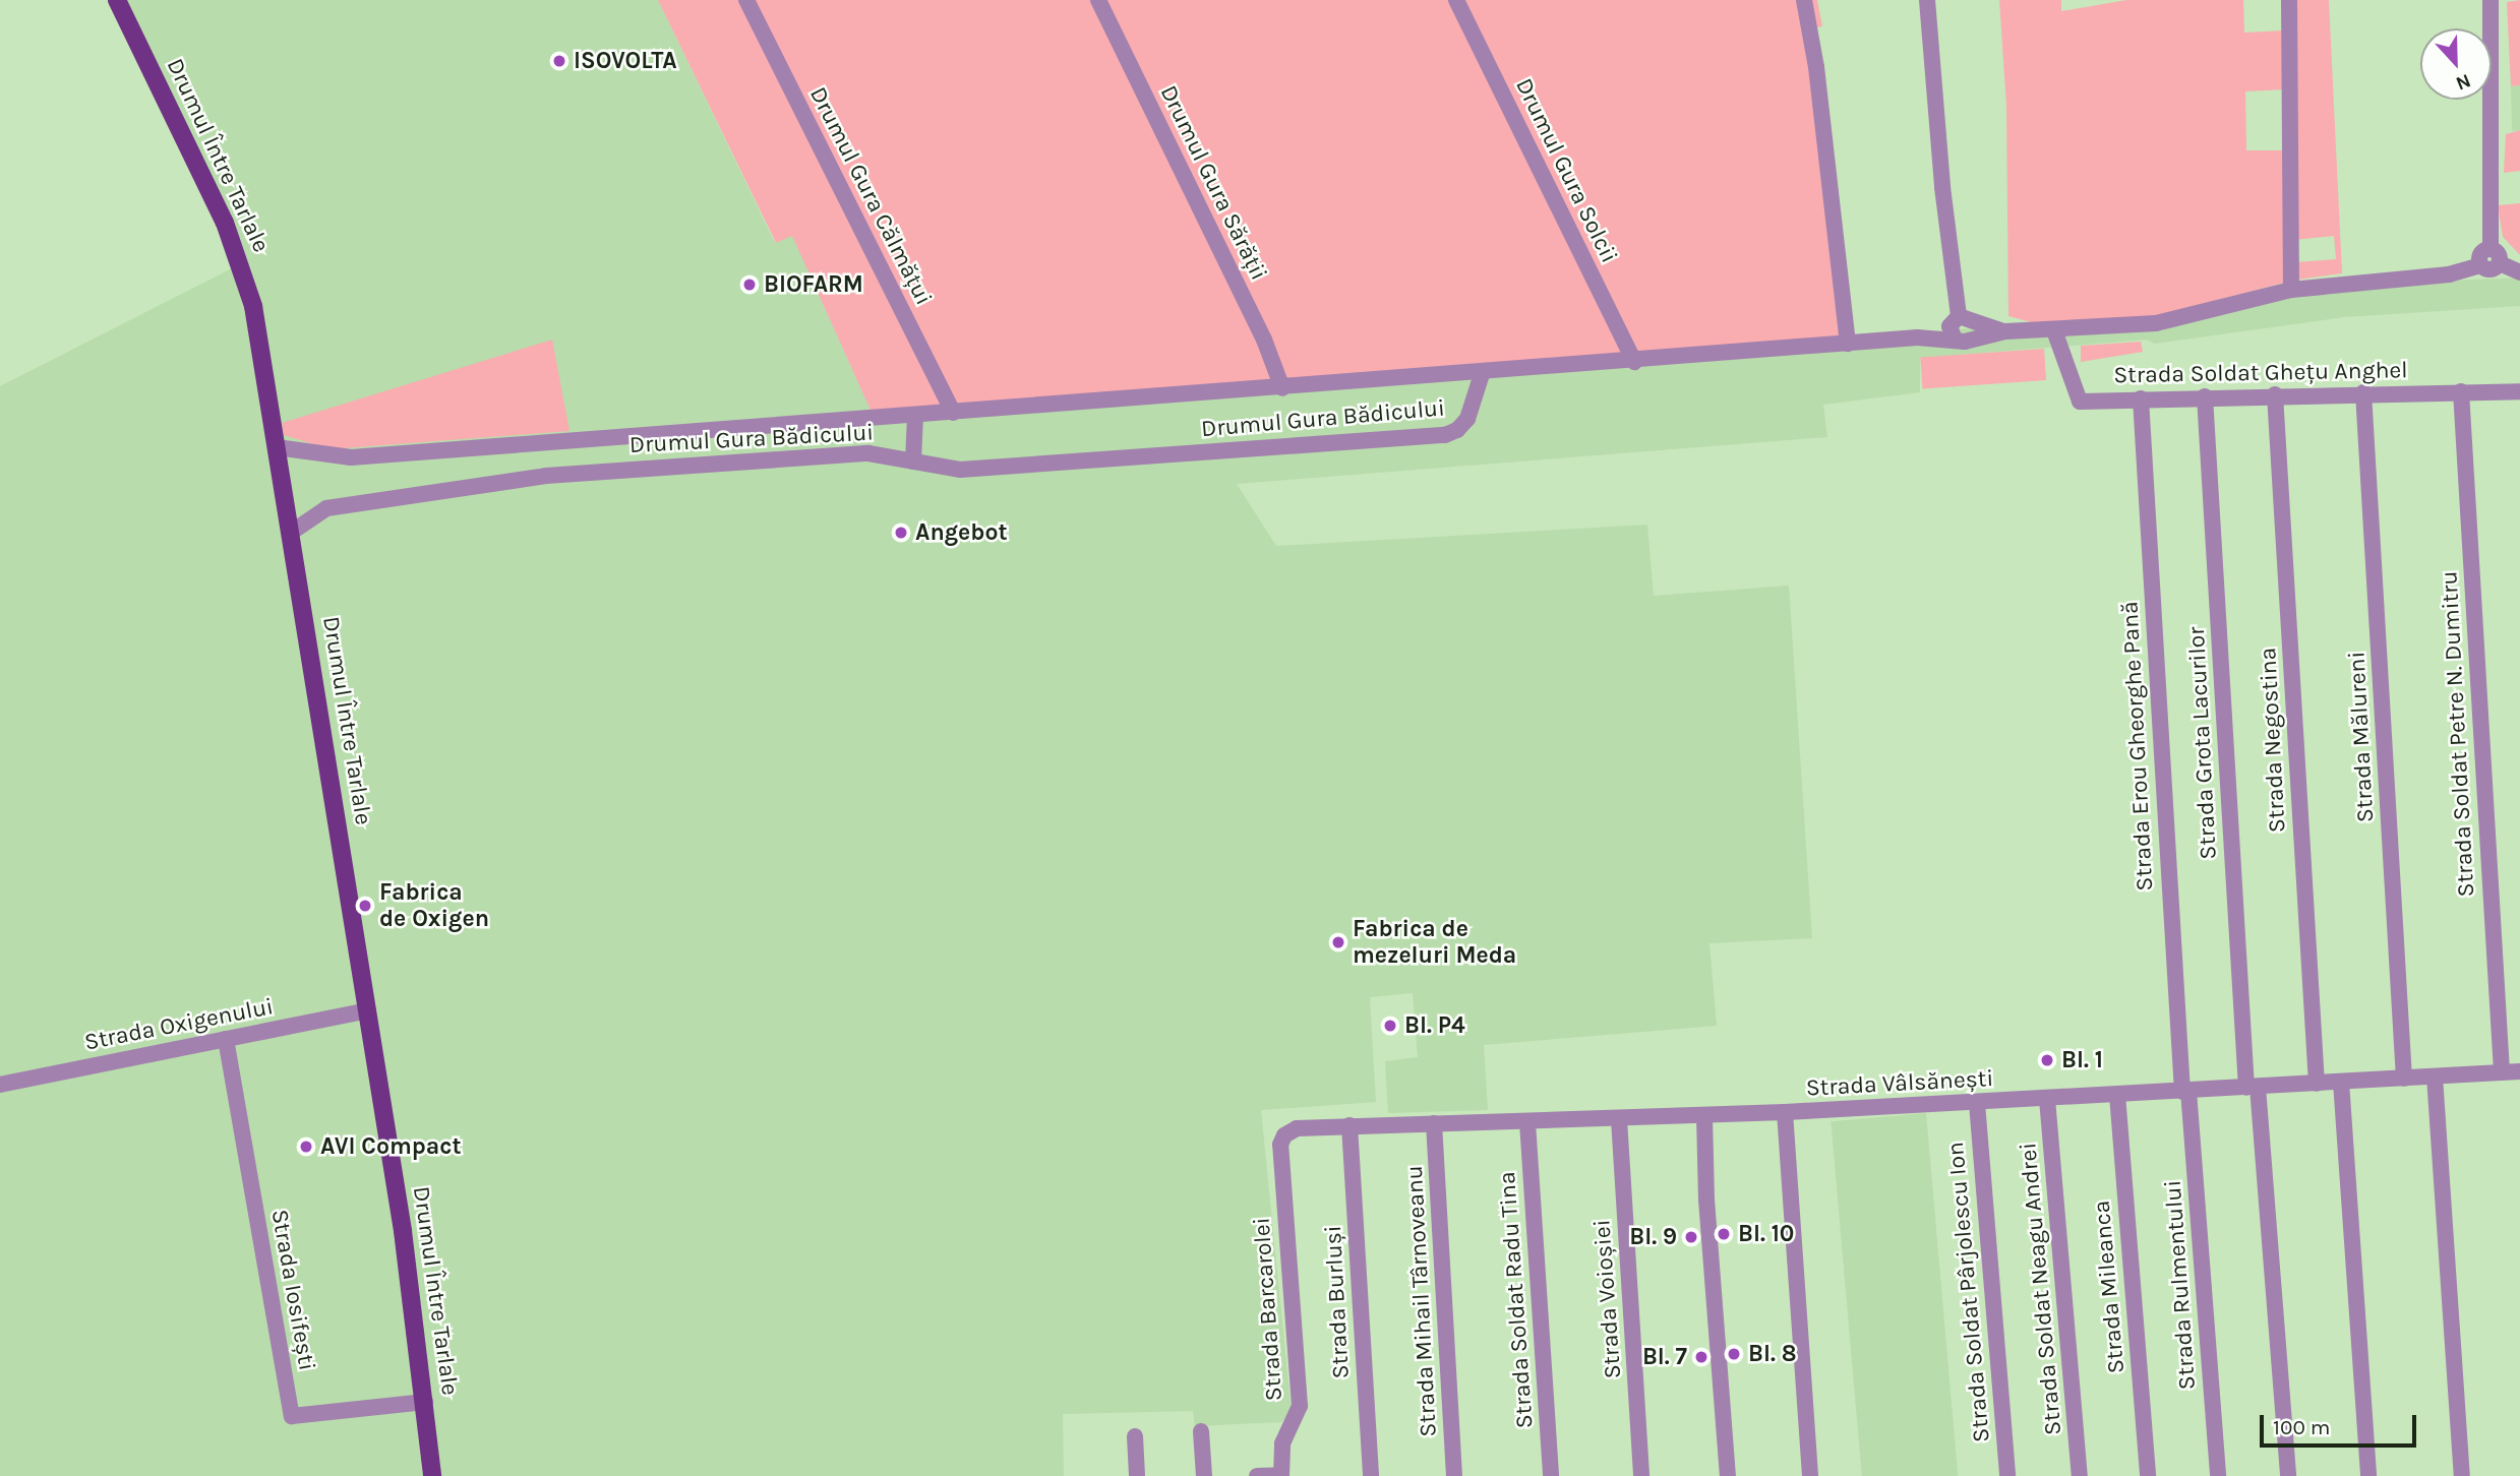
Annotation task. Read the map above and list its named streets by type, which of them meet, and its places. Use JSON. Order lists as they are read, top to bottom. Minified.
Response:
{"streets":{"main road":["Drumul Între Tarlale"],"street":["Drumul Gura Solcii","Drumul Gura Sărății","Drumul Gura Călmățui","Strada Soldat Ghețu Anghel","Drumul Gura Bădicului","Strada Soldat Petre N. Dumitru","Strada Mălureni","Strada Negostina","Strada Grota Lacurilor","Strada Erou Gheorghe Pană","Strada Oxigenului","Strada Vâlsănești","Strada Rulmentului","Strada Mileanca","Strada Soldat Neagu Andrei","Strada Iosifești","Strada Soldat Pârjolescu Ion","Strada Voioșiei","Strada Soldat Radu Tina","Strada Mihail Târnoveanu","Strada Burluși","Strada Barcarolei"]},"crossings":[["Drumul Între Tarlale","Drumul Gura Bădicului"],["Drumul Între Tarlale","Strada Oxigenului"],["Drumul Între Tarlale","Strada Iosifești"],["Drumul Gura Solcii","Drumul Gura Bădicului"],["Drumul Gura Sărății","Drumul Gura Bădicului"],["Drumul Gura Călmățui","Drumul Gura Bădicului"],["Strada Soldat Ghețu Anghel","Strada Soldat Petre N. Dumitru"],["Strada Soldat Ghețu Anghel","Strada Mălureni"],["Strada Soldat Ghețu Anghel","Strada Negostina"],["Strada Soldat Ghețu Anghel","Strada Grota Lacurilor"],["Strada Soldat Ghețu Anghel","Strada Erou Gheorghe Pană"],["Strada Soldat Petre N. Dumitru","Strada Vâlsănești"],["Strada Mălureni","Strada Vâlsănești"],["Strada Negostina","Strada Vâlsănești"],["Strada Grota Lacurilor","Strada Vâlsănești"],["Strada Erou Gheorghe Pană","Strada Vâlsănești"],["Strada Erou Gheorghe Pană","Strada Rulmentului"],["Strada Oxigenului","Strada Iosifești"],["Strada Vâlsănești","Strada Rulmentului"],["Strada Vâlsănești","Strada Mileanca"],["Strada Vâlsănești","Strada Soldat Neagu Andrei"],["Strada Vâlsănești","Strada Soldat Pârjolescu Ion"],["Strada Vâlsănești","Strada Voioșiei"],["Strada Vâlsănești","Strada Soldat Radu Tina"],["Strada Vâlsănești","Strada Mihail Târnoveanu"],["Strada Vâlsănești","Strada Burluși"],["Strada Vâlsănești","Strada Barcarolei"]],"places":["ISOVOLTA","BIOFARM","Angebot","Fabrica de Oxigen","Fabrica de mezeluri Meda","Bl. P4","Bl. 1","AVI Compact","Bl. 10","Bl. 9","Bl. 8","Bl. 7"],"scale_bar":"100 m","north":"bottom"}
